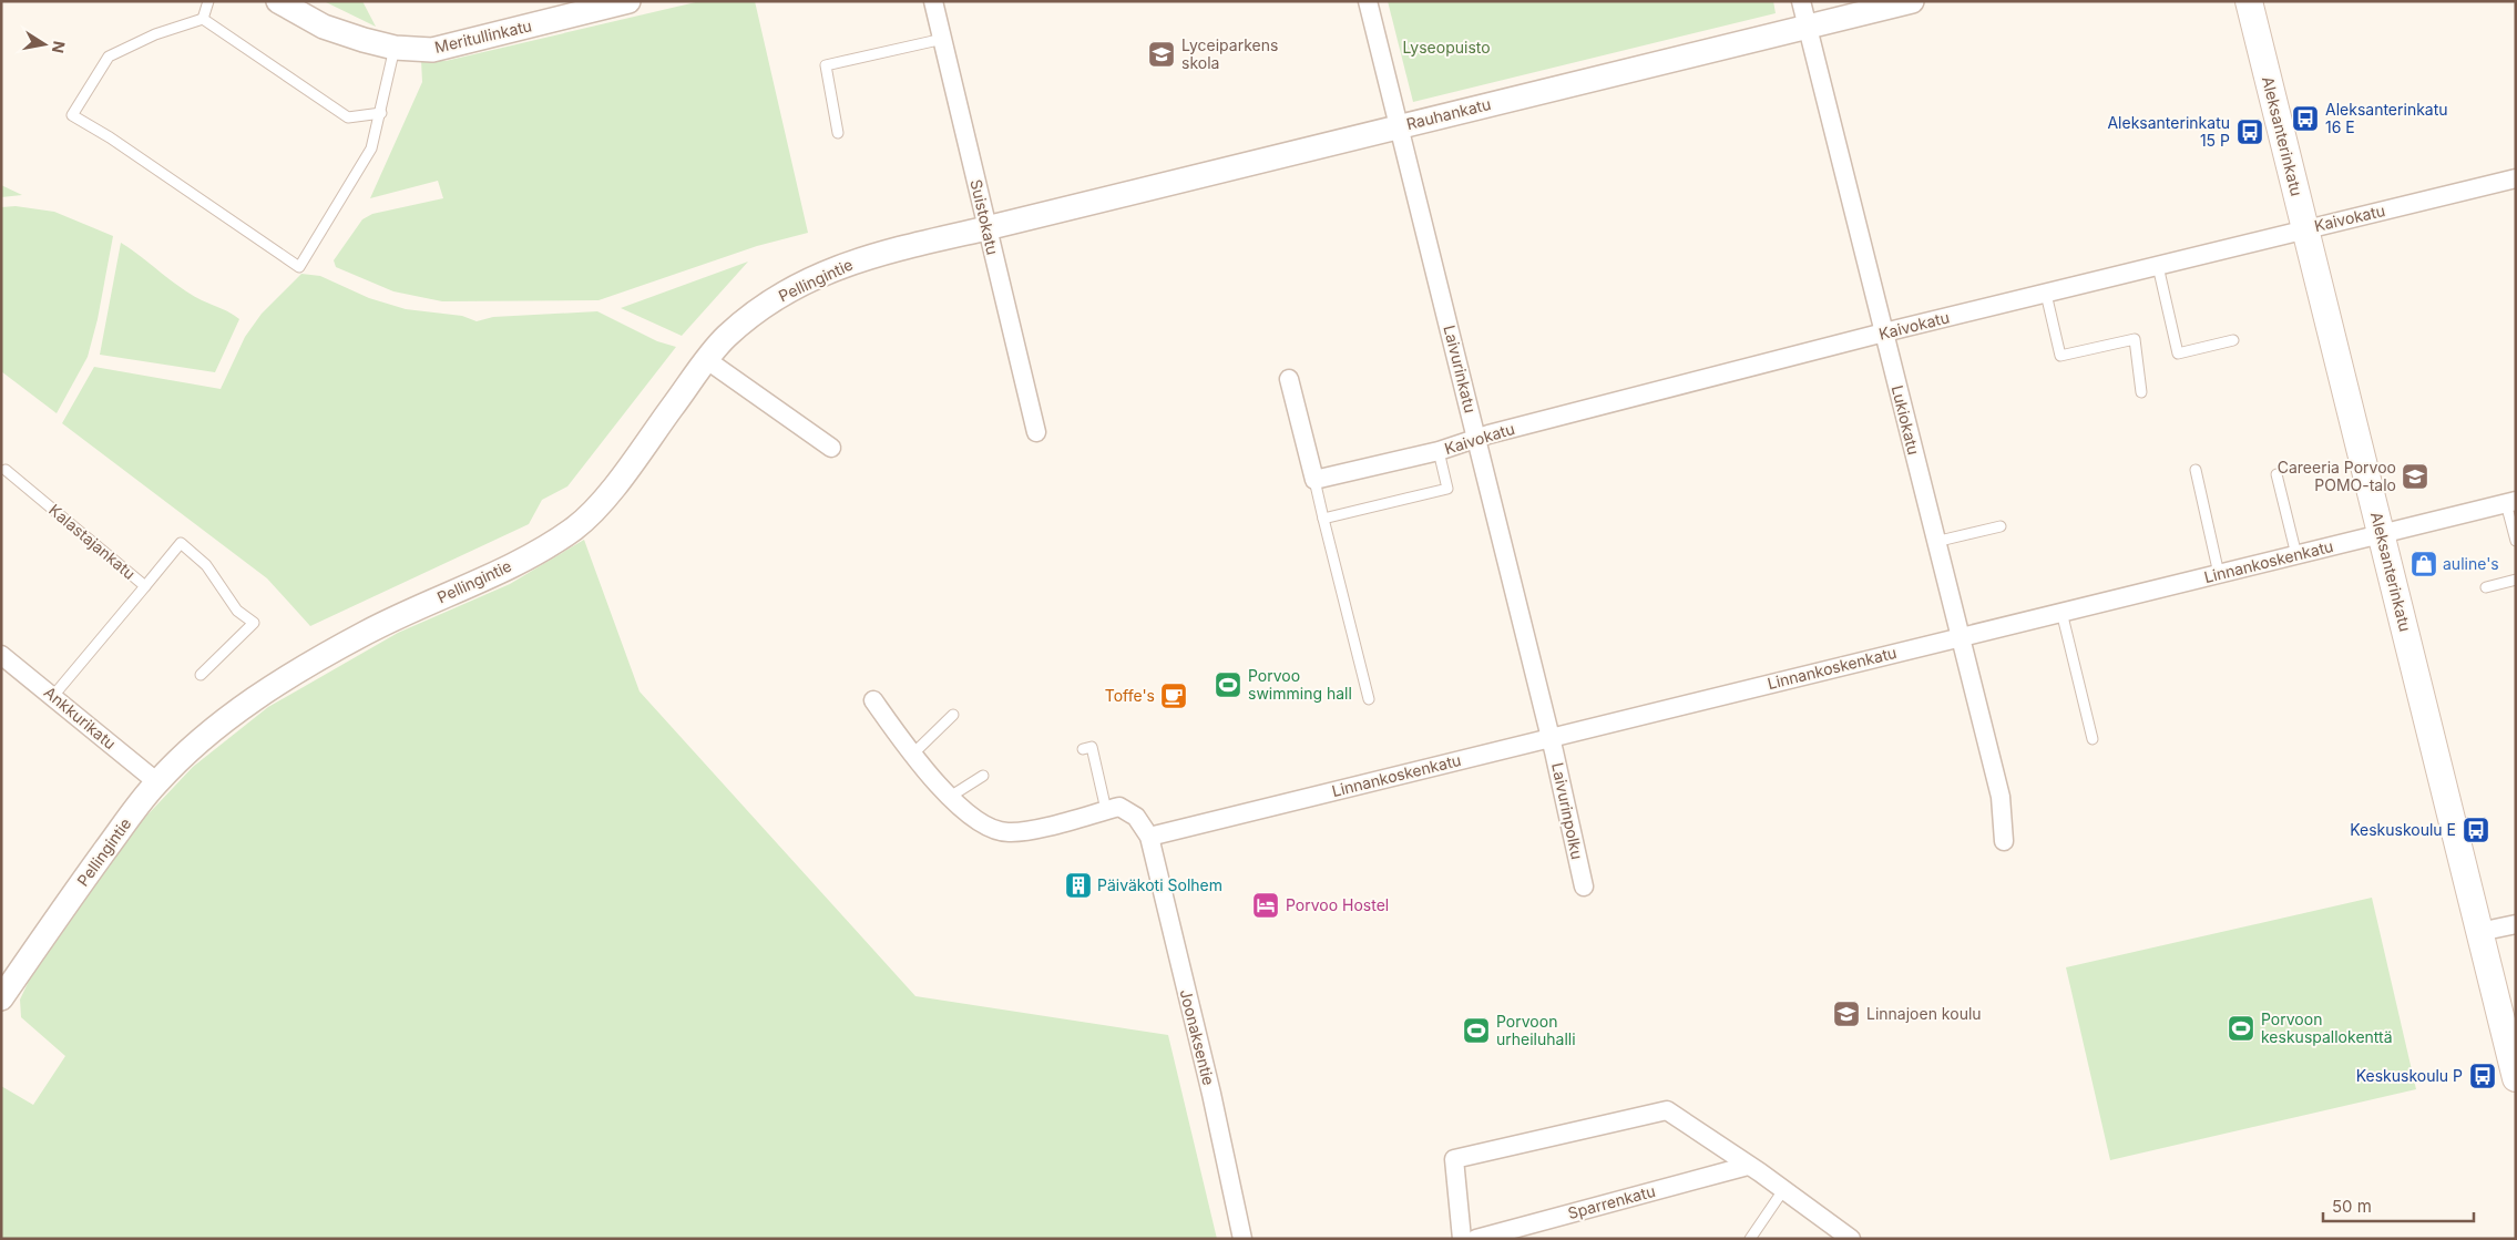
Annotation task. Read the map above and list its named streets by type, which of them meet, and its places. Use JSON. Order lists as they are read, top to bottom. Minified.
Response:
{"streets":{"main road":["Aleksanterinkatu"],"street":["Meritullinkatu","Rauhankatu","Suistokatu","Kaivokatu","Pellingintie","Laivurinkatu","Lukiokatu","Linnankoskenkatu","Ankkurikatu","Laivurinpolku","Joonaksentie","Sparrenkatu"],"lane":["Kalastajankatu"]},"crossings":[["Rauhankatu","Suistokatu"],["Rauhankatu","Pellingintie"],["Rauhankatu","Laivurinkatu"],["Rauhankatu","Lukiokatu"],["Aleksanterinkatu","Kaivokatu"],["Aleksanterinkatu","Linnankoskenkatu"],["Suistokatu","Pellingintie"],["Kaivokatu","Laivurinkatu"],["Kaivokatu","Lukiokatu"],["Pellingintie","Ankkurikatu"],["Laivurinkatu","Linnankoskenkatu"],["Laivurinkatu","Laivurinpolku"],["Lukiokatu","Linnankoskenkatu"],["Kalastajankatu","Ankkurikatu"],["Linnankoskenkatu","Laivurinpolku"],["Linnankoskenkatu","Joonaksentie"]],"parks":["Lyseopuisto"],"places":{"school or university":["Lyceiparkens skola","Careeria Porvoo POMO-talo","Linnajoen koulu"],"bus stop":["Aleksanterinkatu 16 E","Aleksanterinkatu 15 P","Keskuskoulu E","Keskuskoulu P"],"shop":["auline's"],"sports":["Porvoo swimming hall","Porvoon keskuspallokenttä","Porvoon urheiluhalli"],"cafe":["Toffe's"],"building":["Päiväkoti Solhem"],"hotel":["Porvoo Hostel"]},"scale_bar":"50 m","north":"right"}
